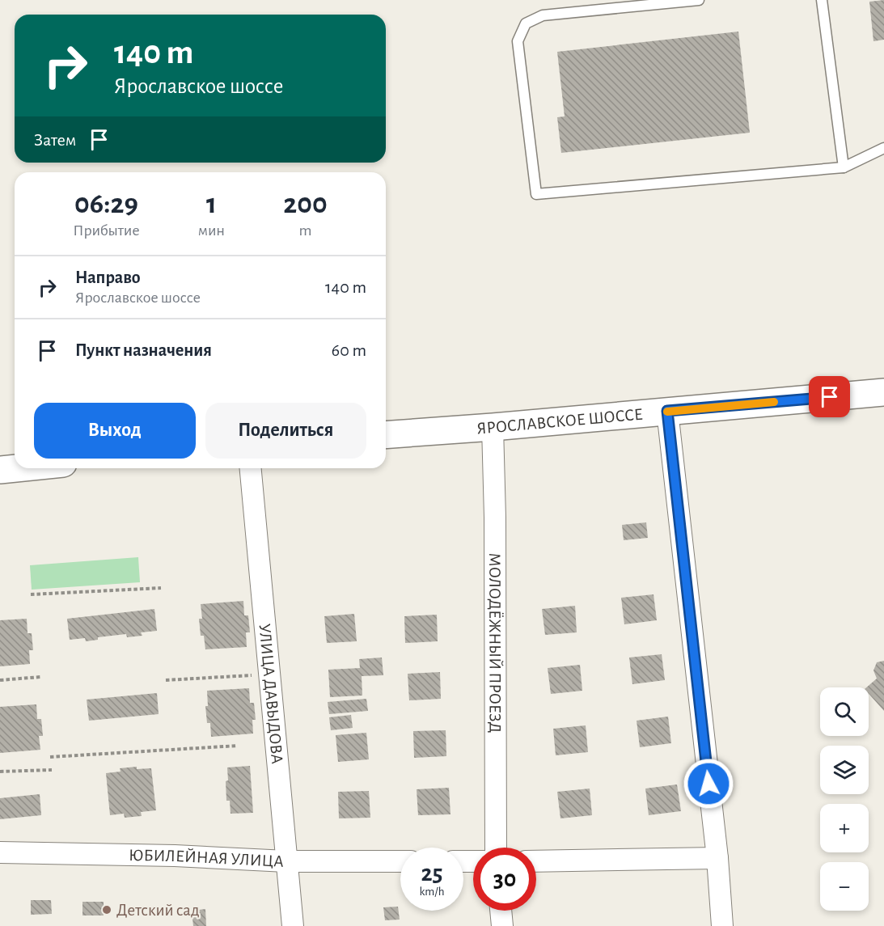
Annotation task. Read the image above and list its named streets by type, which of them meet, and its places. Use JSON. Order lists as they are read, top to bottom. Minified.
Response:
{"streets":{"main road":["ЯРОСЛАВСКОЕ ШОССЕ"],"street":["МОЛОДЁЖНЫЙ ПРОЕЗД","УЛИЦА ДАВЫДОВА","ЮБИЛЕЙНАЯ УЛИЦА"]},"crossings":[["ЯРОСЛАВСКОЕ ШОССЕ","МОЛОДЁЖНЫЙ ПРОЕЗД"],["УЛИЦА ДАВЫДОВА","ЮБИЛЕЙНАЯ УЛИЦА"]],"places":["Детский сад"],"page":{"turn":["140 m","Ярославское шоссе"],"then":"Затем","eta":["06:29","Прибытие","1","мин","200","m"],"list":[{"name":"Направо","note":"Ярославское шоссе","value":"140 m"},{"name":"Пункт назначения","value":"60 m"}],"buttons":["Выход","Поделиться"],"map_buttons":["+","−"],"speed":"25 km/h","limit":"30"}}
